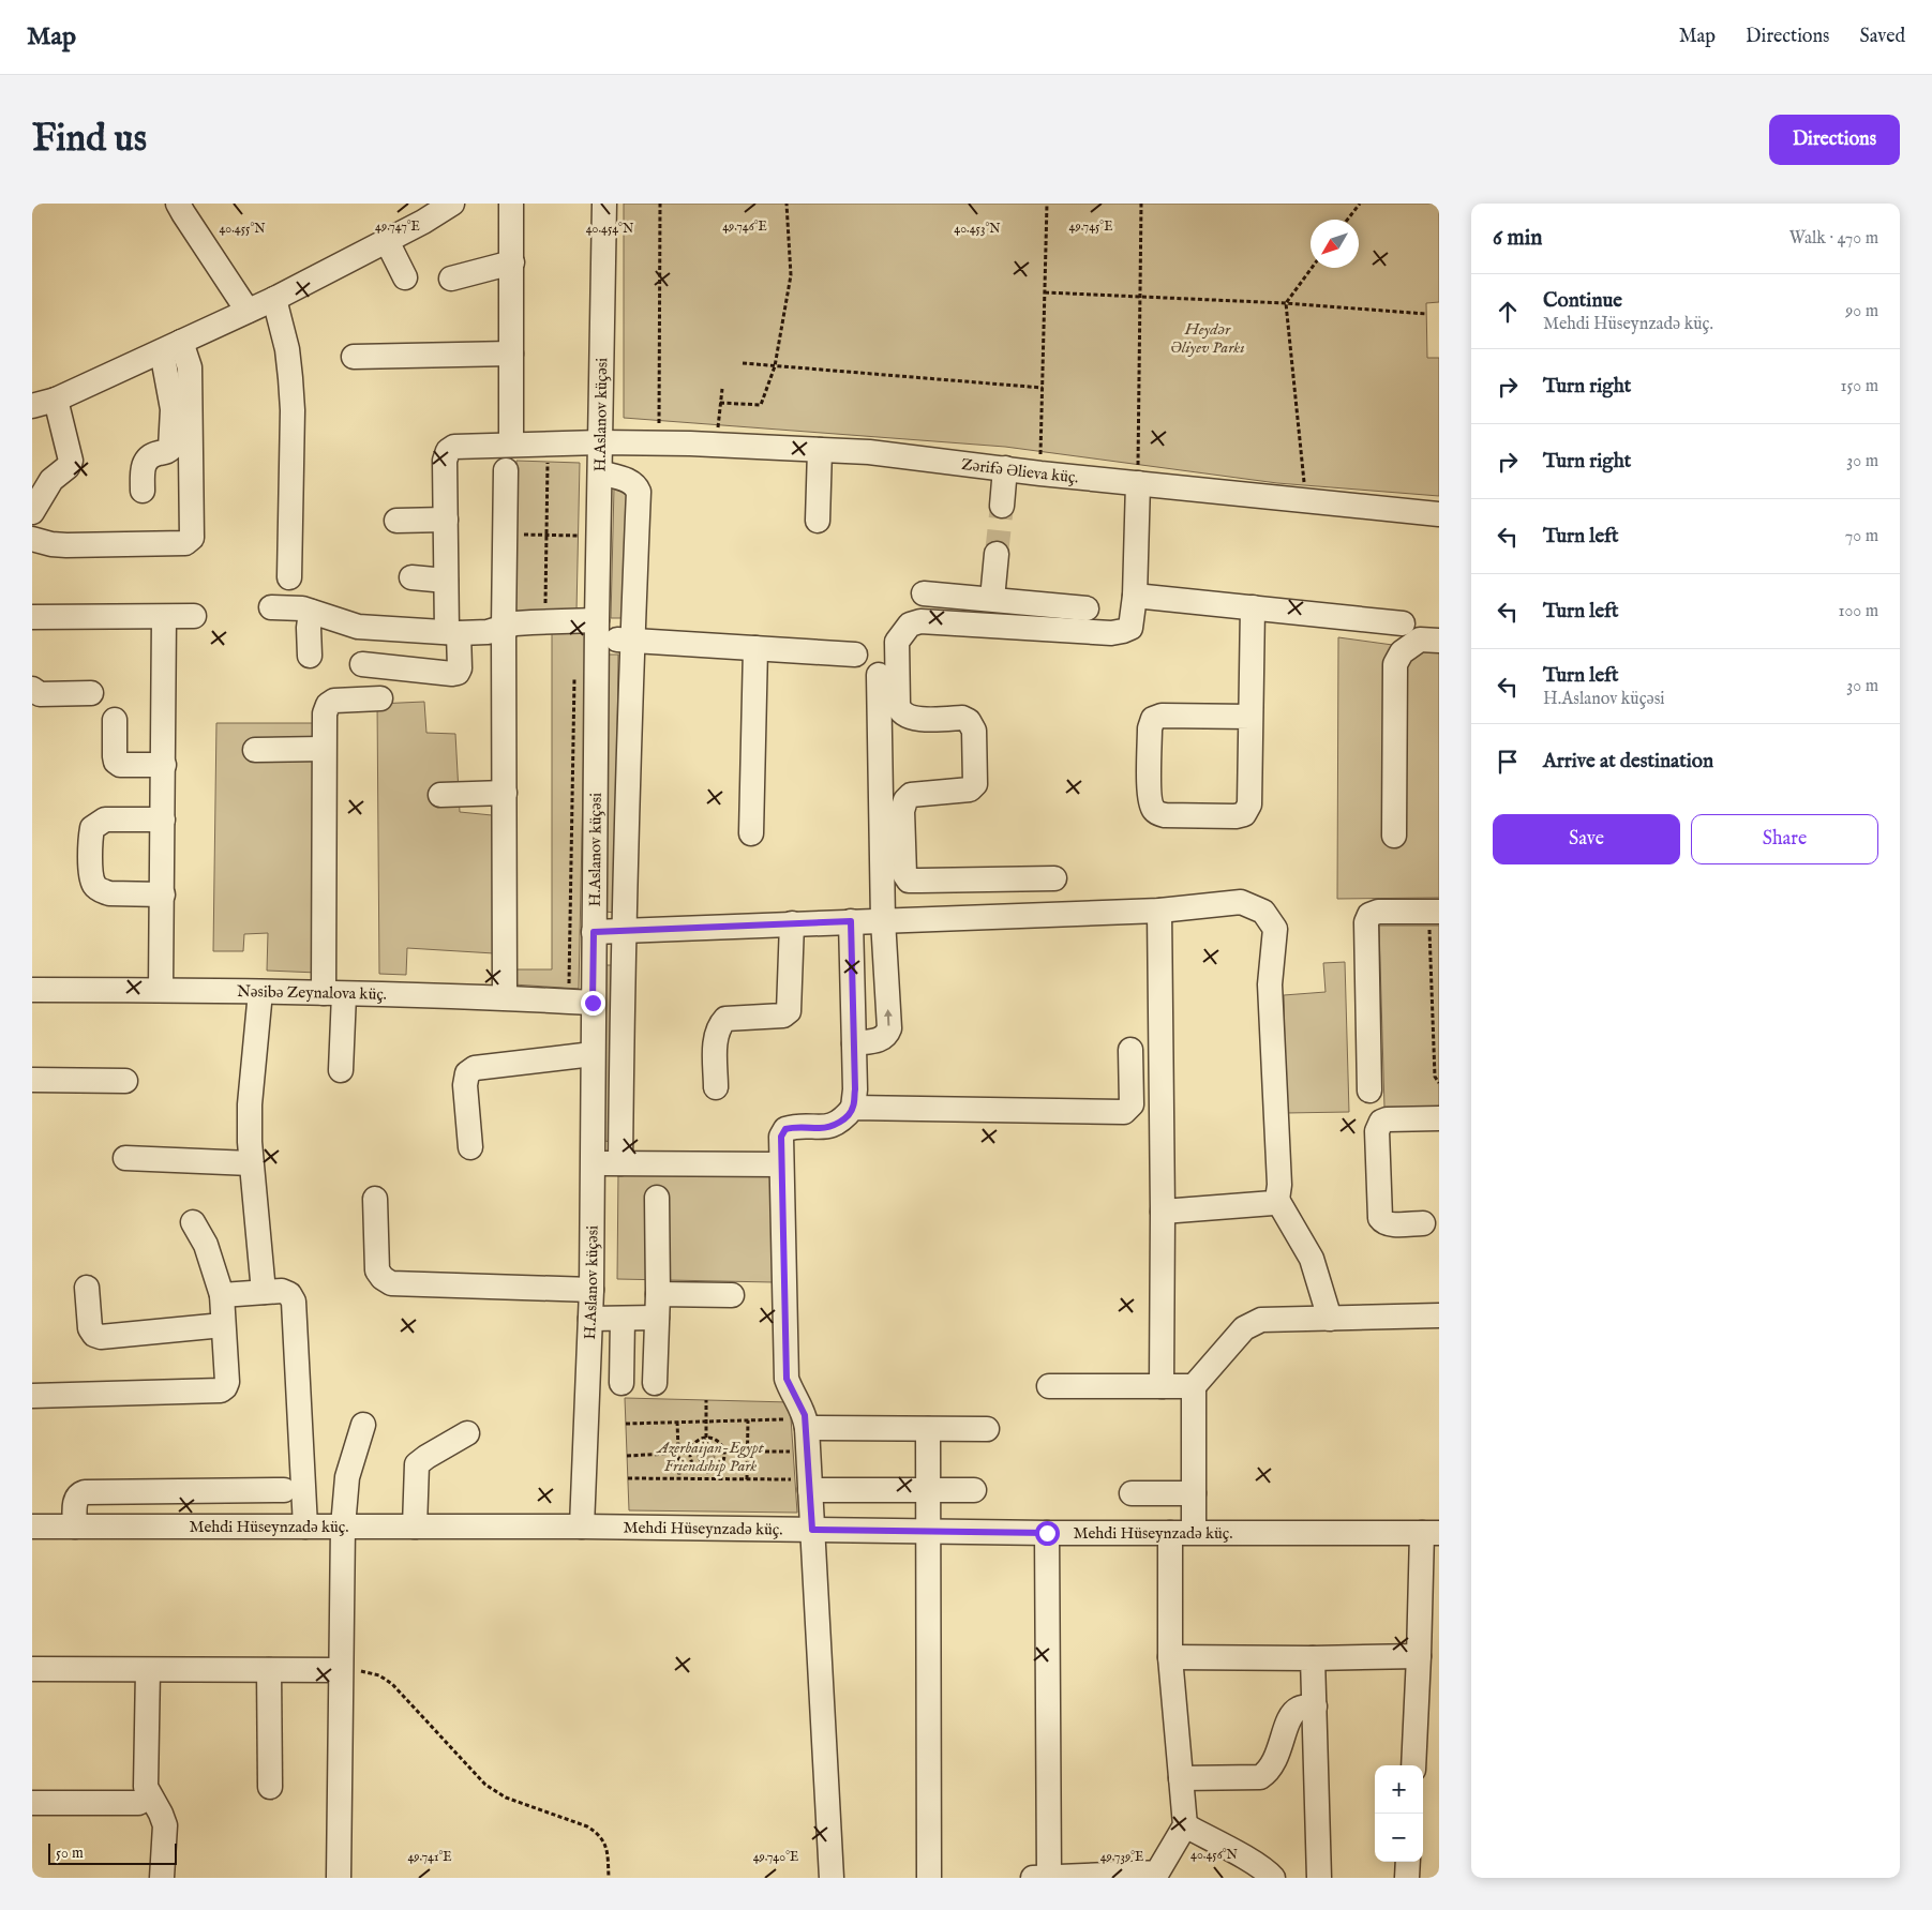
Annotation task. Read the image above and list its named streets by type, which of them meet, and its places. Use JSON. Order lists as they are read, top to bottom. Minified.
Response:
{"streets":{"street":["H.Aslanov küçəsi","Zərifə Əlieva küç.","Nəsibə Zeynalova küç.","Mehdi Hüseynzadə küç."]},"crossings":[["H.Aslanov küçəsi","Zərifə Əlieva küç."],["H.Aslanov küçəsi","Nəsibə Zeynalova küç."],["H.Aslanov küçəsi","Mehdi Hüseynzadə küç."]],"parks":["Heydər Əliyev Parkı","Azerbaijan-Egypt Friendship Park"],"scale_bar":"50 m","north":"bottom left","page":{"header":"Map","nav":["Map","Directions","Saved"],"buttons":["Directions",["Save","Share"]],"title":"Find us","heading":["6 min","Walk · 470 m"],"list":[["Continue","Mehdi Hüseynzadə küç.","90 m"],["Turn right","150 m"],["Turn right","30 m"],["Turn left","70 m"],["Turn left","100 m"],["Turn left","H.Aslanov küçəsi","30 m"],"Arrive at destination"],"map_buttons":["+","−"],"scale":"50 m"},"coordinates":["49.747°E","49.746°E","49.745°E","40.455°N","40.454°N","40.453°N","40.456°N","49.741°E","49.740°E","49.739°E"]}
